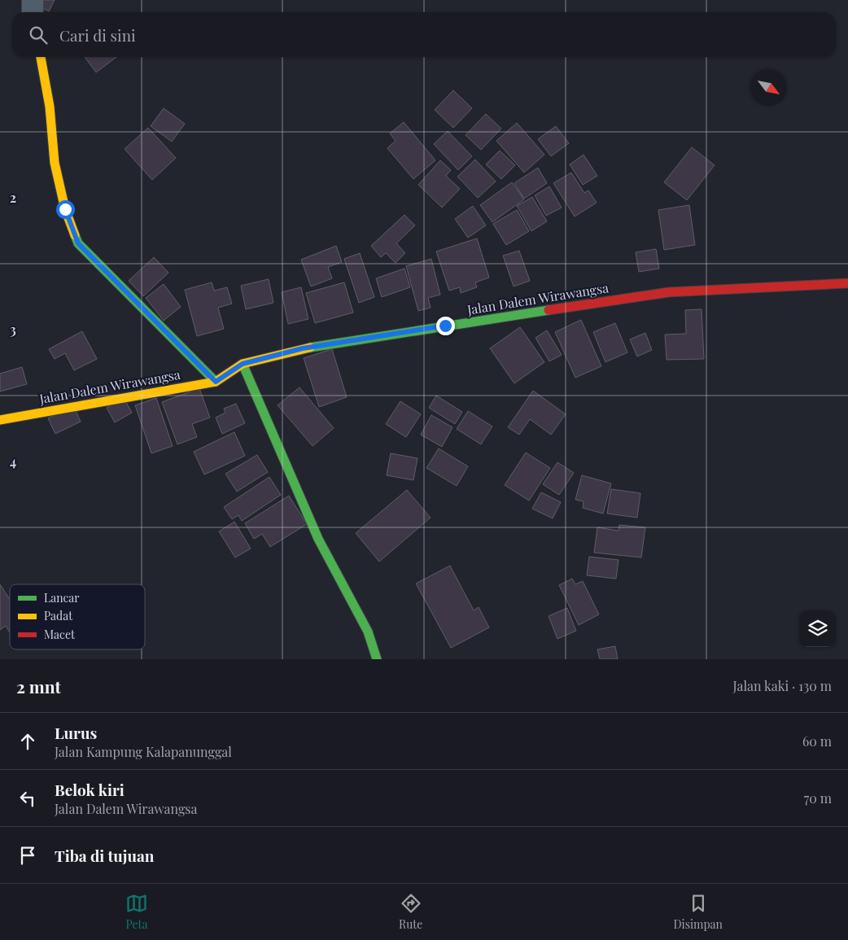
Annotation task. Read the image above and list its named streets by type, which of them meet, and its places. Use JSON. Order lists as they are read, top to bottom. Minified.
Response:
{"streets":{"street":["Jalan Dalem Wirawangsa"]},"legend":["Lancar","Padat","Macet"],"north":"bottom right","page":{"search":"Cari di sini","heading":["2 mnt","Jalan kaki · 130 m"],"list":[["Lurus","Jalan Kampung Kalapanunggal","60 m"],["Belok kiri","Jalan Dalem Wirawangsa","70 m"],"Tiba di tujuan"],"nav":["Peta","Rute","Disimpan"]},"grid":{"rows":["2","3","4"]}}
